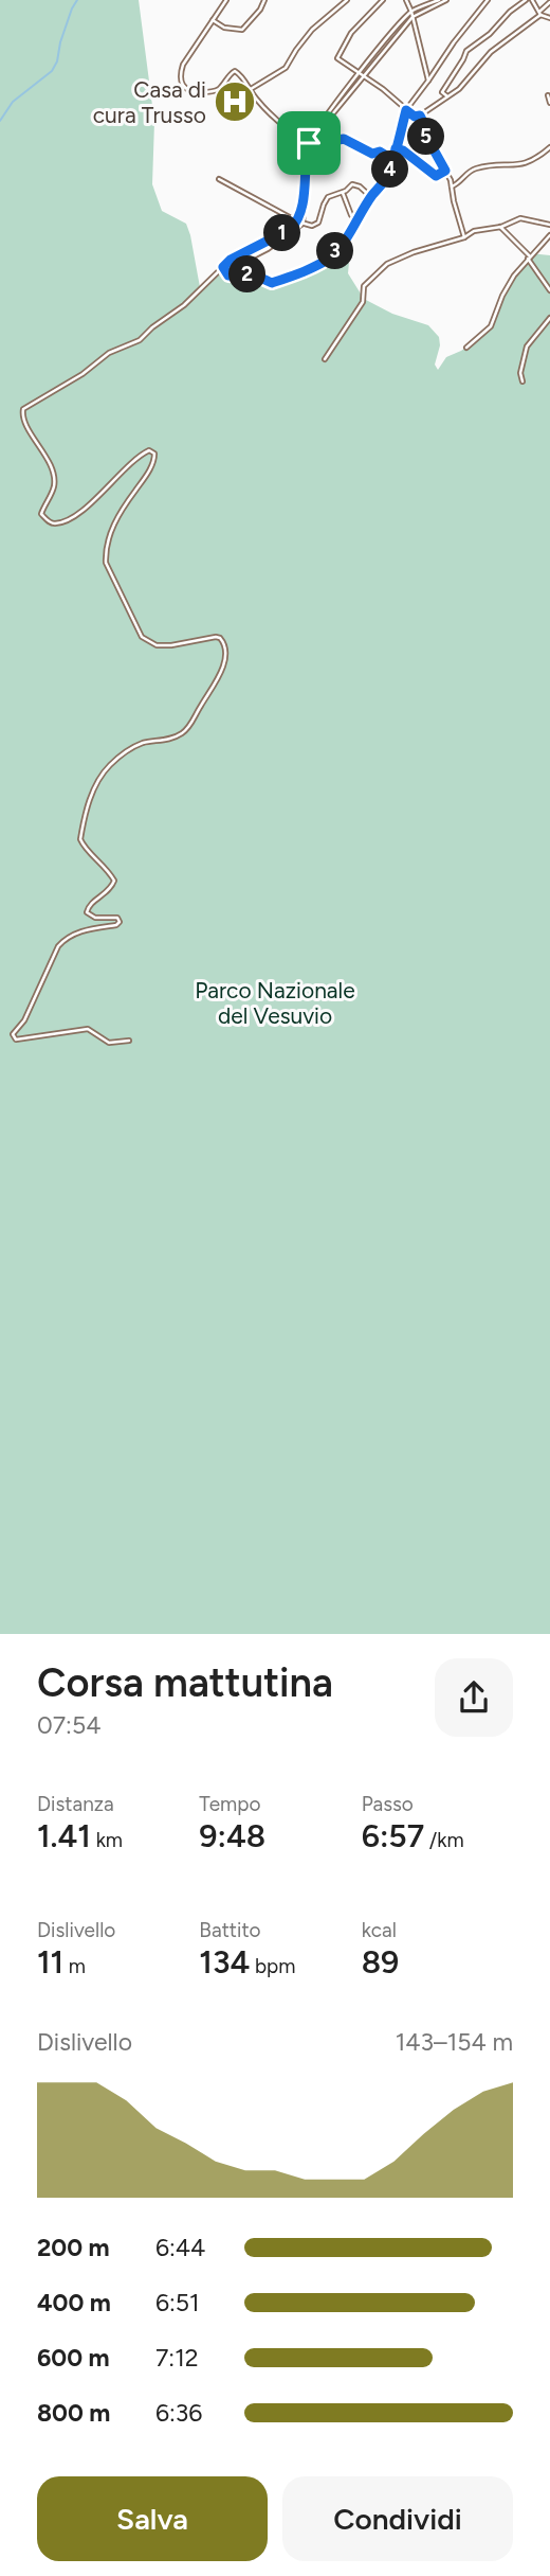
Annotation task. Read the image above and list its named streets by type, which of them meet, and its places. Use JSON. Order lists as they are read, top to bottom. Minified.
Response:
{"parks":["Parco Nazionale del Vesuvio"],"places":{"hospital":["Casa di cura Trusso"]},"page":{"pins":["5","4","1","3","2"],"heading":["Corsa mattutina","07:54"],"stats":[["Distanza","1.41 km"],["Tempo","9:48"],["Passo","6:57 /km"],["Dislivello","11 m"],["Battito","134 bpm"],["kcal","89"]],"chart":["Dislivello","143–154 m"],"list":[{"name":"200 m","note":"6:44"},{"name":"400 m","note":"6:51"},{"name":"600 m","note":"7:12"},{"name":"800 m","note":"6:36"}],"buttons":["Salva","Condividi"]}}
